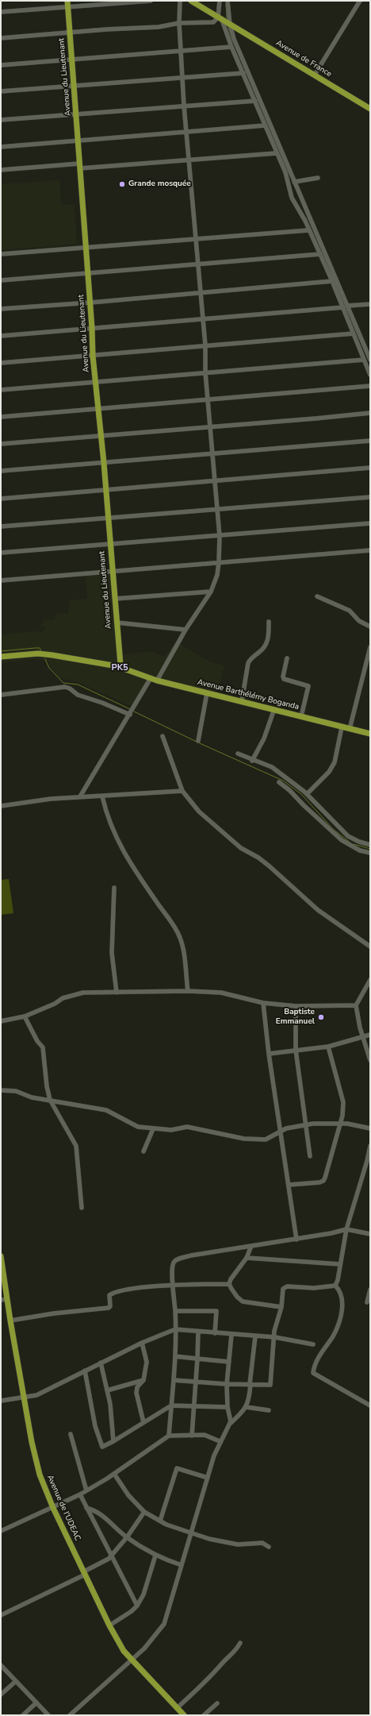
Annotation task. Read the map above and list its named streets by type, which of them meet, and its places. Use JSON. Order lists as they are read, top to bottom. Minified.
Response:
{"streets":{"main road":["Avenue de France","Avenue du Lieutenant","Avenue Barthélémy Boganda","Avenue de I'UDEAC"]},"crossings":[["Avenue du Lieutenant","Avenue Barthélémy Boganda"]],"districts":["PK5"],"places":["Grande mosquée","Baptiste Emmanuel"]}
